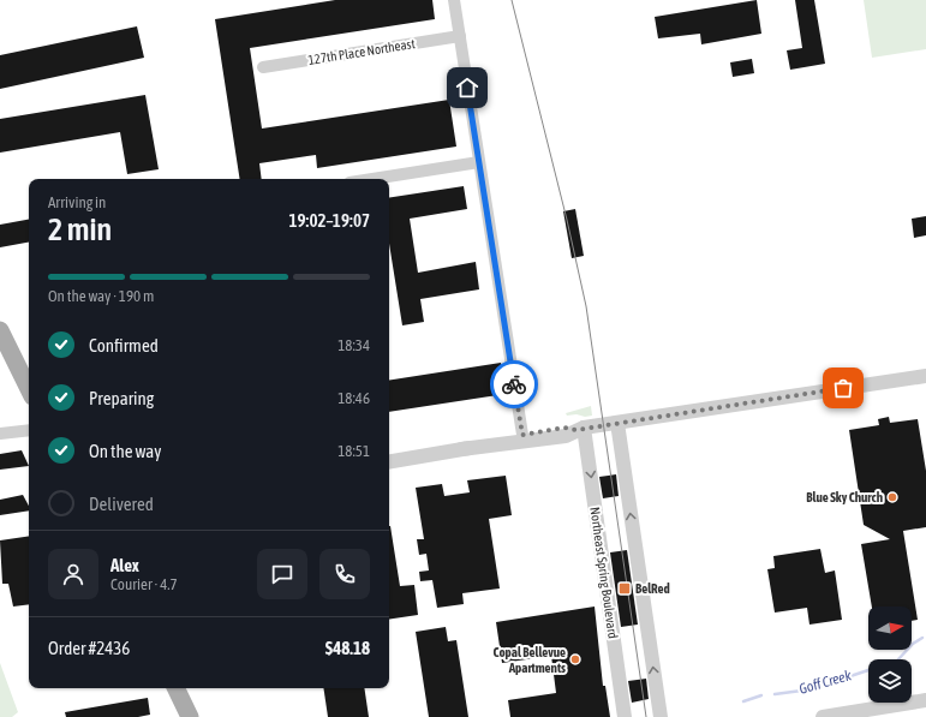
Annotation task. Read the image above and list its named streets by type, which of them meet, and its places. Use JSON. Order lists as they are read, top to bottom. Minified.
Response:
{"streets":{"street":["127th Place Northeast","Northeast Spring Boulevard"]},"water":["Goff Creek"],"places":{"other":["Blue Sky Church","Copal Bellevue Apartments"],"transit":["BelRed"]},"north":"right","page":{"heading":["2 min","Arriving in","19:02–19:07"],"panel":["Alex","Courier · 4.7","Order #2436","$48.18"],"bar":"On the way · 190 m","list":[["Confirmed","18:34"],["Preparing","18:46"],["On the way","18:51"],"Delivered"]}}
